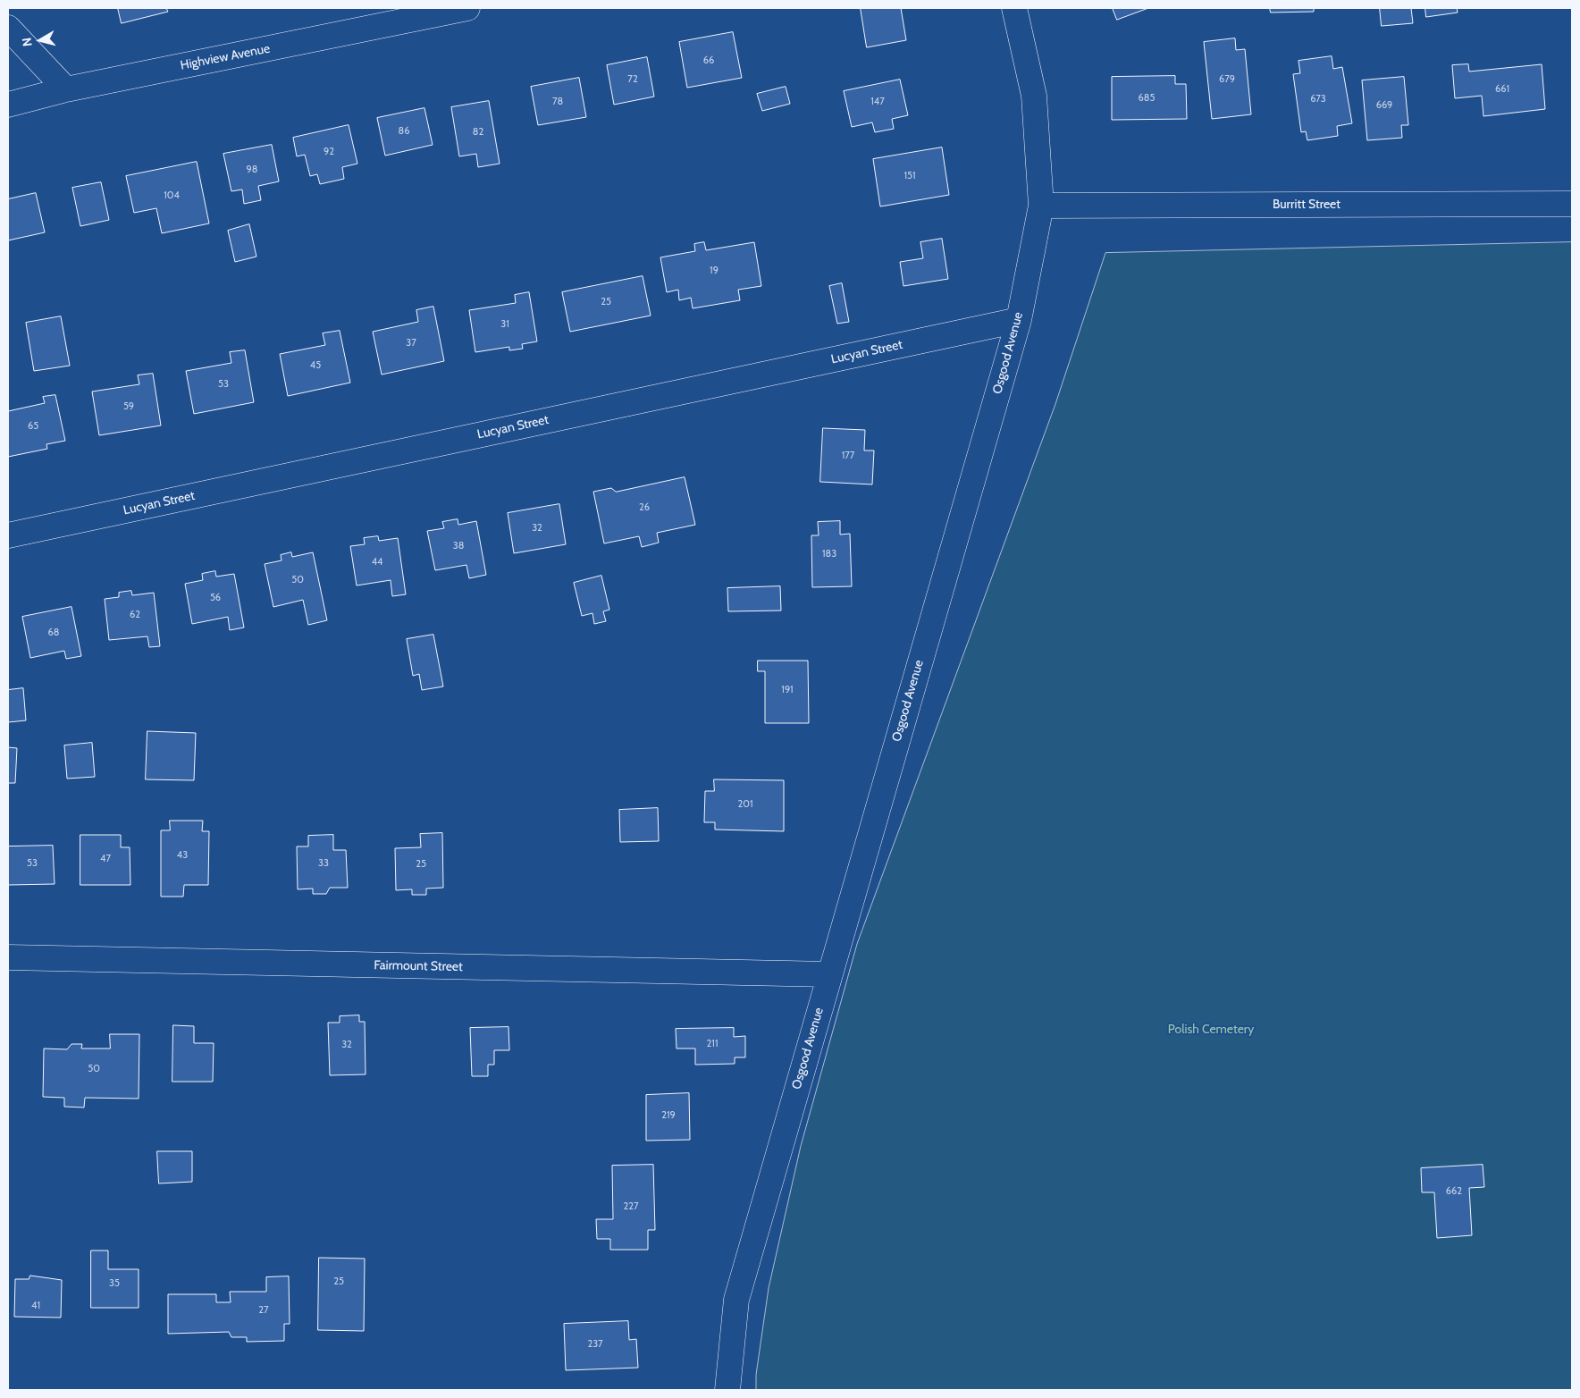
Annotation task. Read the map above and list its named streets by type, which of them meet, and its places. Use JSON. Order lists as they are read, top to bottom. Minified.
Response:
{"streets":{"street":["Highview Avenue","Burritt Street","Lucyan Street","Osgood Avenue","Fairmount Street"]},"crossings":[["Burritt Street","Osgood Avenue"],["Lucyan Street","Osgood Avenue"],["Osgood Avenue","Fairmount Street"]],"parks":["Polish Cemetery"],"house_numbers":["66","72","679","661","685","673","78","147","669","86","82","92","98","151","104","19","25","31","37","45","53","59","65","177","26","32","38","183","44","50","56","62","68","191","201","43","47","53","33","25","211","32","50","219","662","227","25","35","41","27","237"],"north":"left"}
